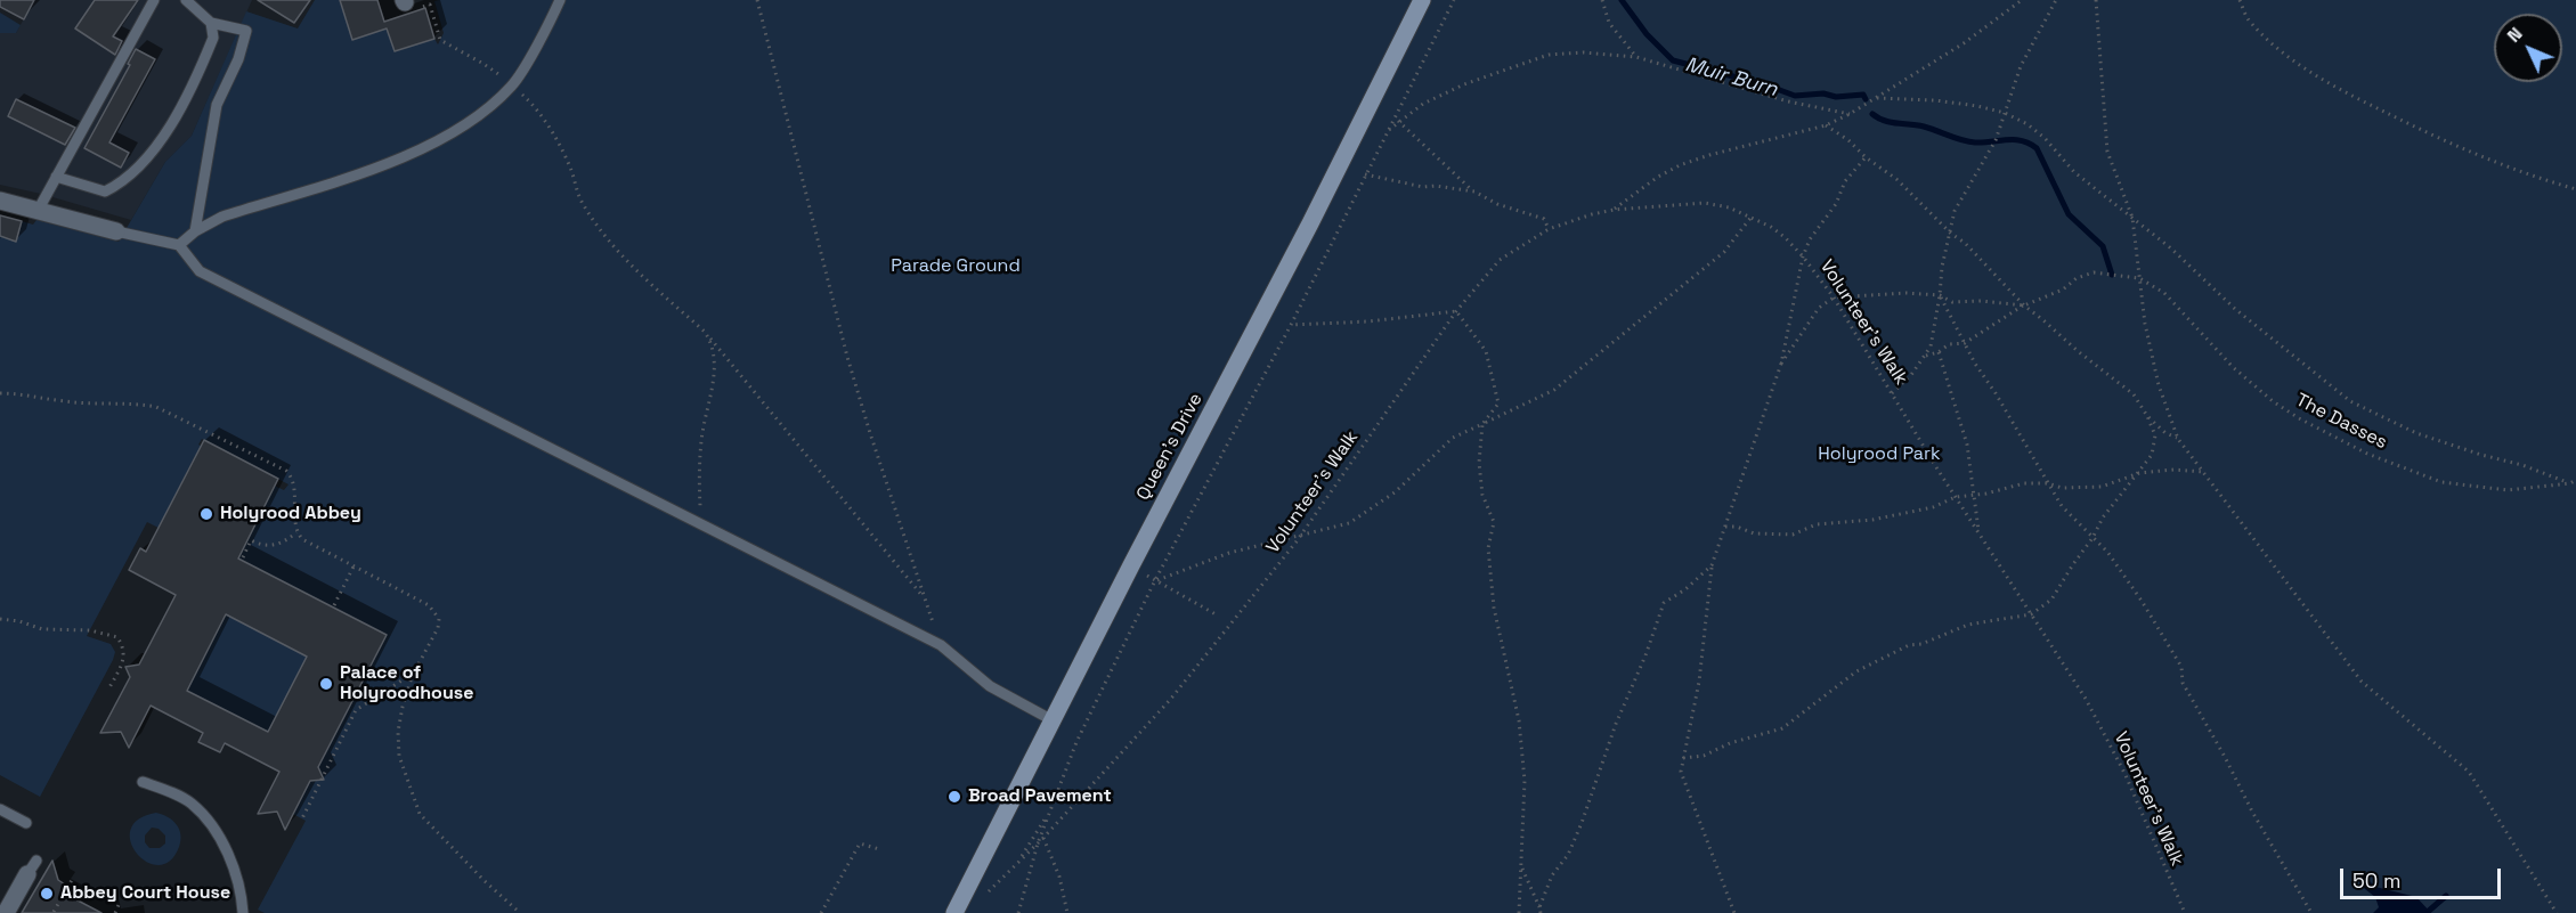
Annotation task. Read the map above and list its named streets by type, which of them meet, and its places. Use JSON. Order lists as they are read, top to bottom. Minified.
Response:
{"streets":{"street":["Queen's Drive"],"path":["Volunteer's Walk","The Dasses"]},"water":["Muir Burn"],"parks":["Parade Ground","Holyrood Park"],"places":["Holyrood Abbey","Palace of Holyroodhouse","Broad Pavement","Abbey Court House"],"scale_bar":"50 m","north":"top left"}
